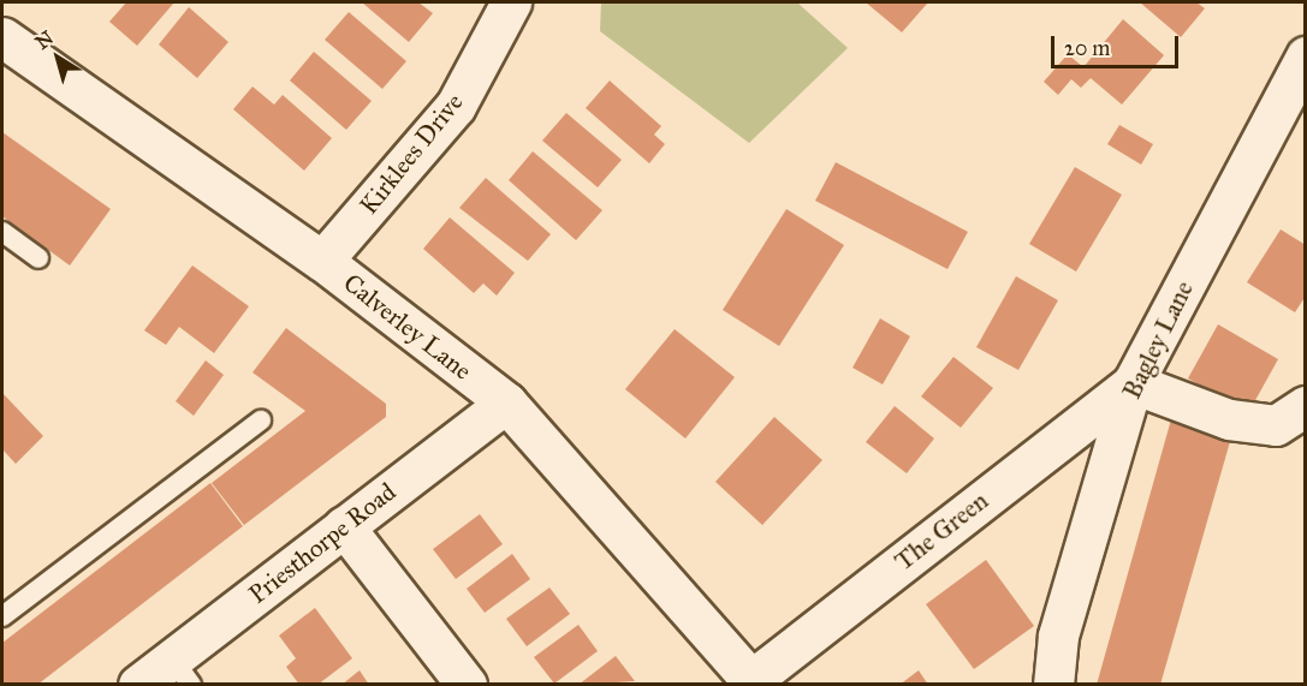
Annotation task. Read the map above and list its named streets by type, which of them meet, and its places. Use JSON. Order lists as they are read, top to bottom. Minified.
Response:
{"streets":{"street":["Kirklees Drive","Calverley Lane","Bagley Lane","The Green","Priesthorpe Road"]},"crossings":[["Kirklees Drive","Calverley Lane"],["Calverley Lane","The Green"],["Calverley Lane","Priesthorpe Road"],["Bagley Lane","The Green"]],"scale_bar":"20 m","north":"top left"}
